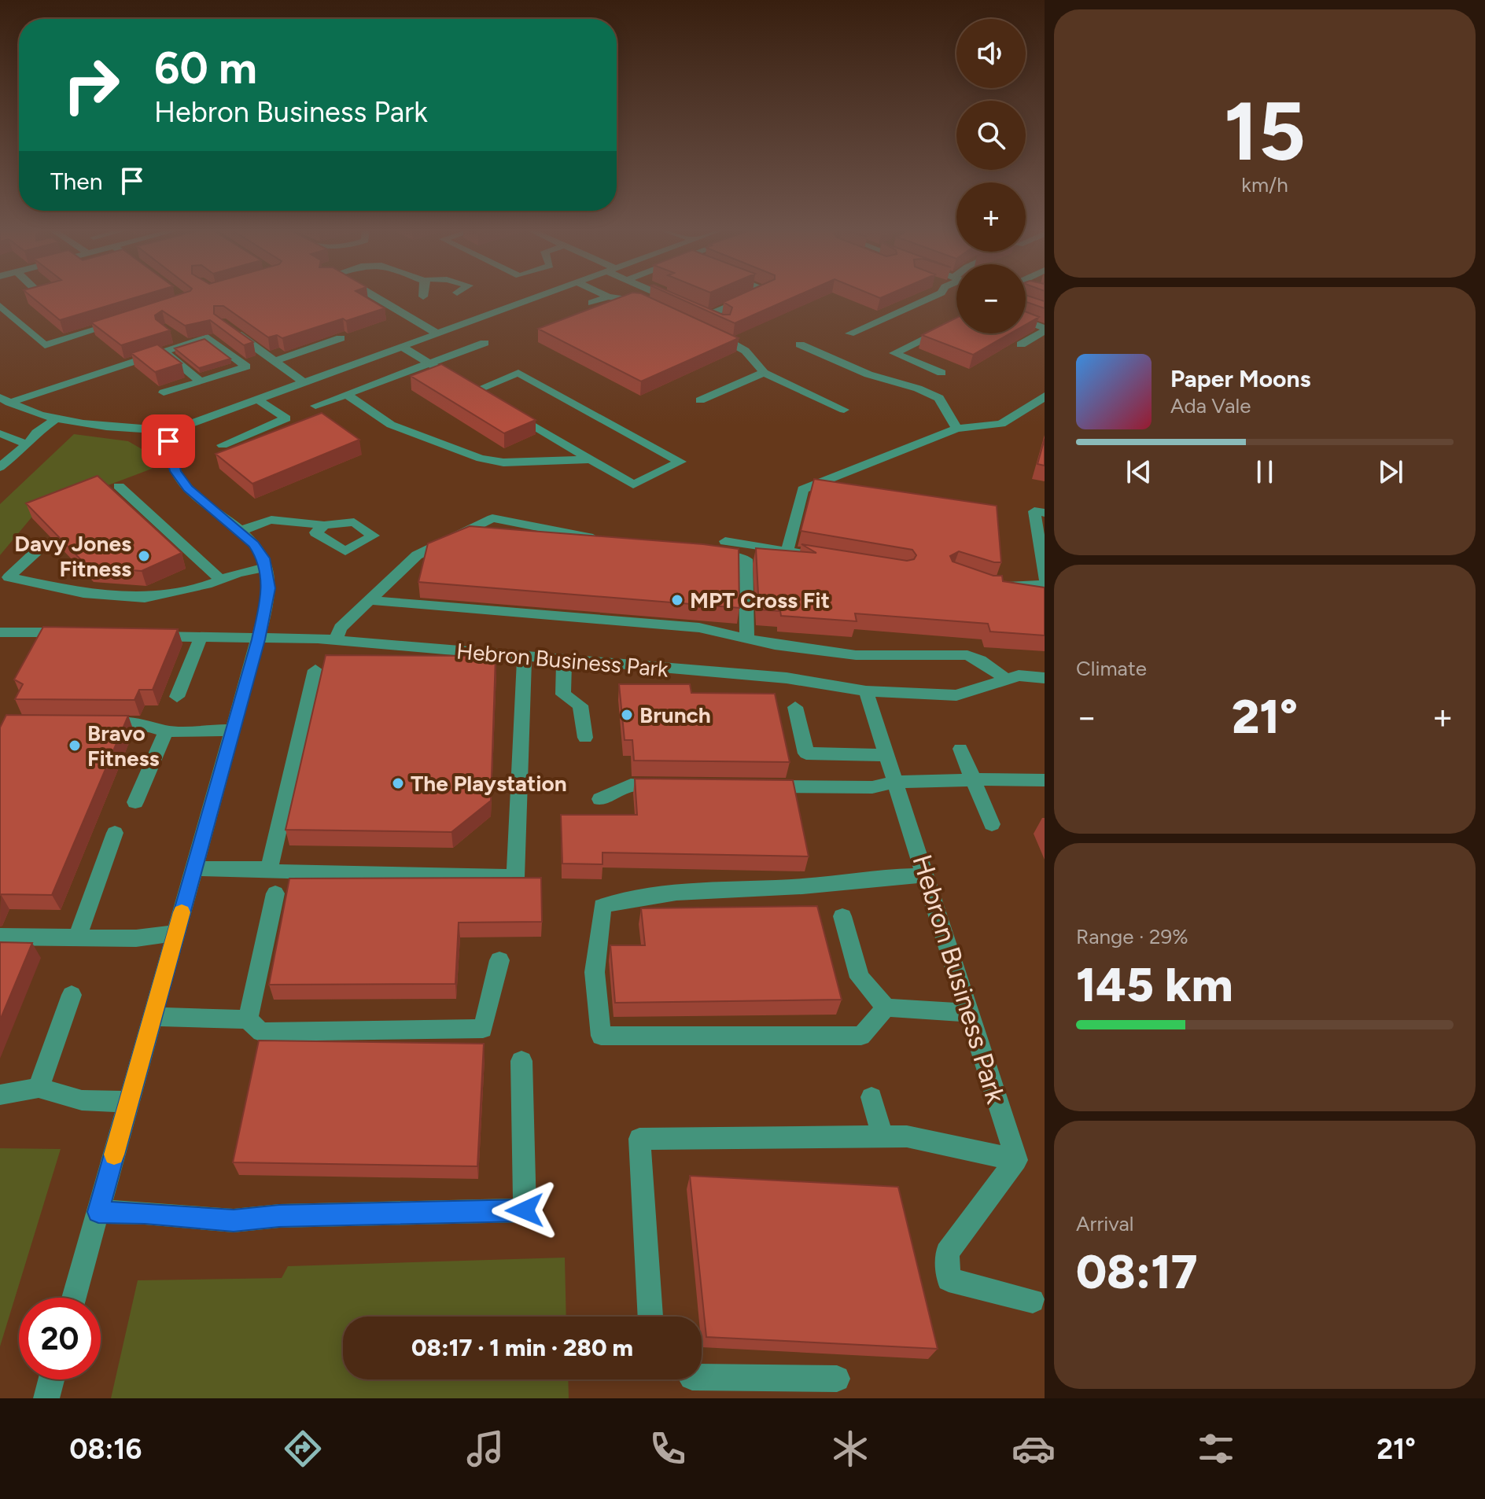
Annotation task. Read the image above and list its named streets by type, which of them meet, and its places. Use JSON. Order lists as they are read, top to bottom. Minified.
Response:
{"streets":{"street":["Hebron Business Park"]},"places":["Davy Jones Fitness","MPT Cross Fit","Brunch","Bravo Fitness","The Playstation"],"page":{"tile":[["15","km/h"],"Climate",["Range · 29%","145 km"],["Arrival","08:17"]],"map_buttons":["+","−"],"turn":["60 m","Hebron Business Park"],"then":"Then","song":["Paper Moons","Ada Vale"],"heat":["−","21°","+"],"limit":"20","trip":"08:17 · 1 min · 280 m","tabs":["08:16","21°"]}}
